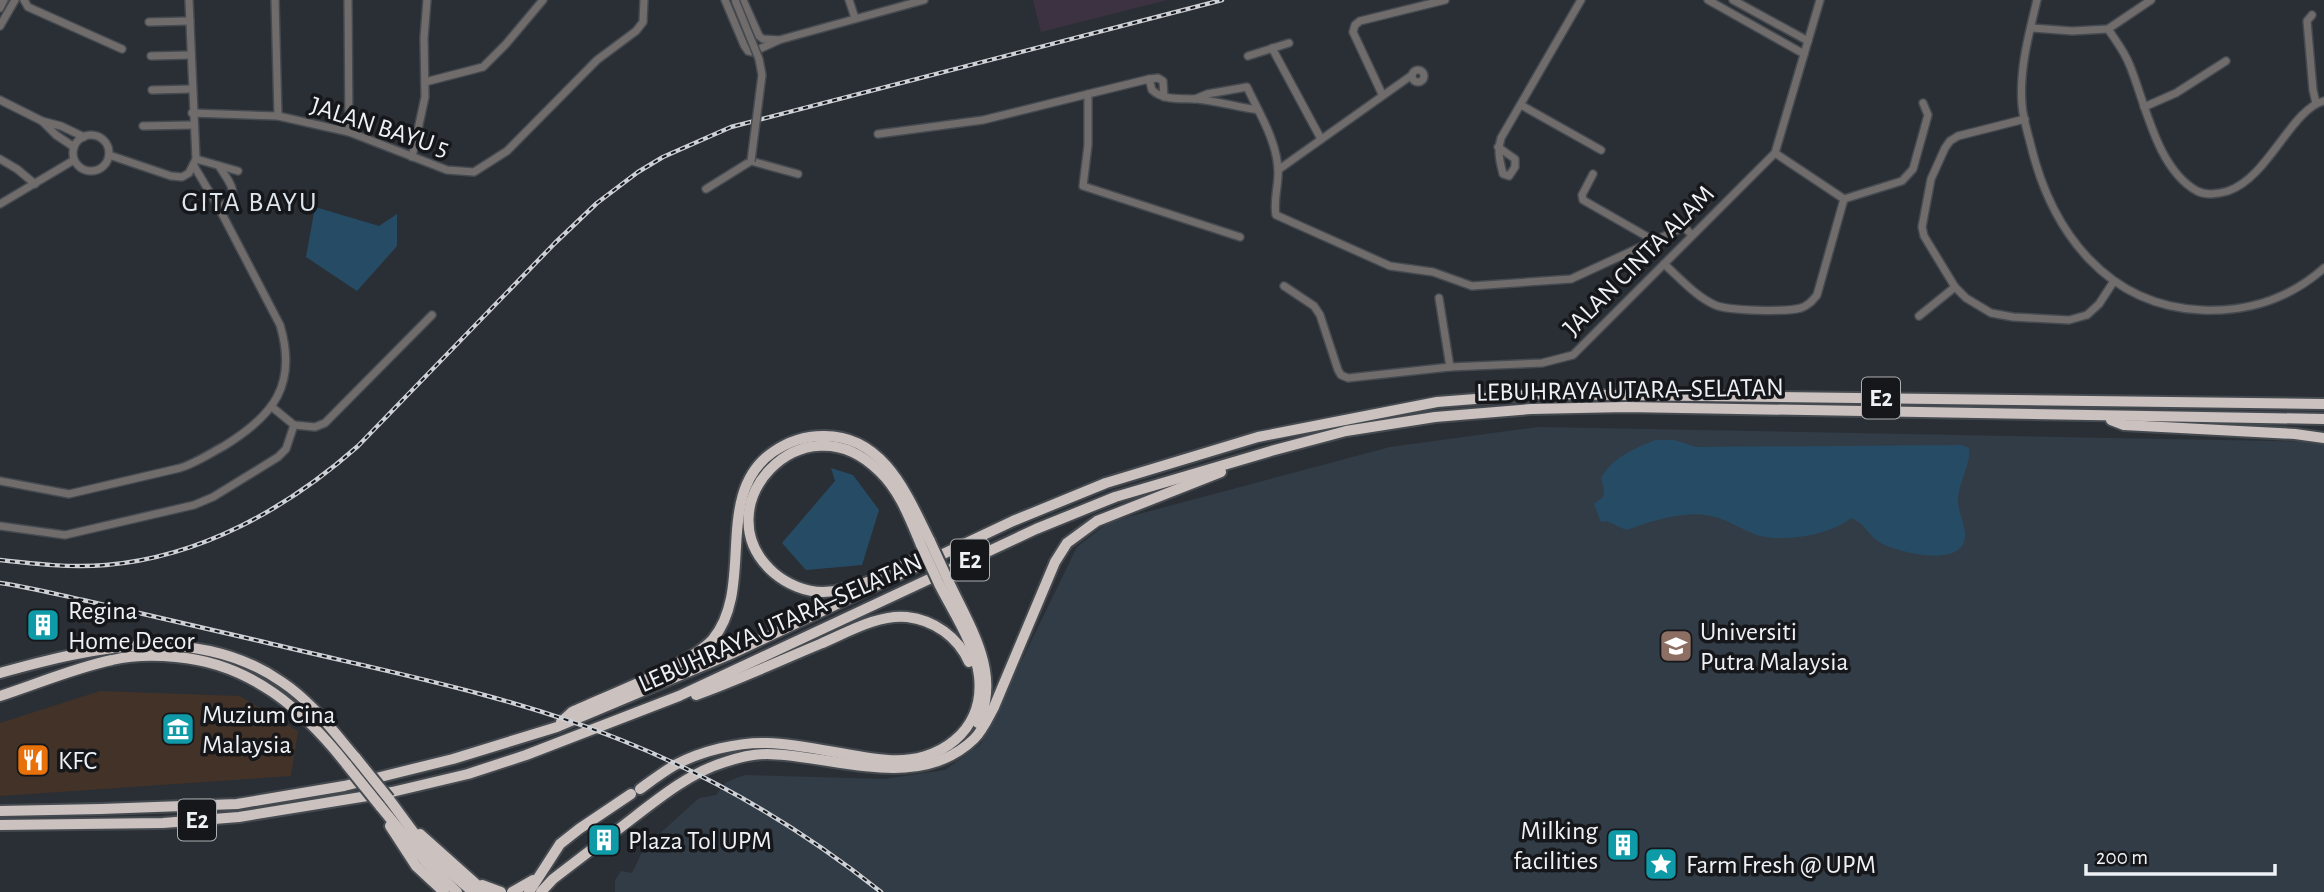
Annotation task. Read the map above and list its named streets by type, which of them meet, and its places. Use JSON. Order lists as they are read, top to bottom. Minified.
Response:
{"streets":{"highway":["LEBUHRAYA UTARA–SELATAN","E2"],"street":["JALAN BAYU 5","JALAN CINTA ALAM"]},"districts":["GITA BAYU"],"places":{"building":["Regina Home Decor","Plaza Tol UPM","Milking facilities"],"school or university":["Universiti Putra Malaysia"],"museum":["Muzium Cina Malaysia"],"restaurant":["KFC"],"place":["Farm Fresh @ UPM"]},"scale_bar":"200 m"}
